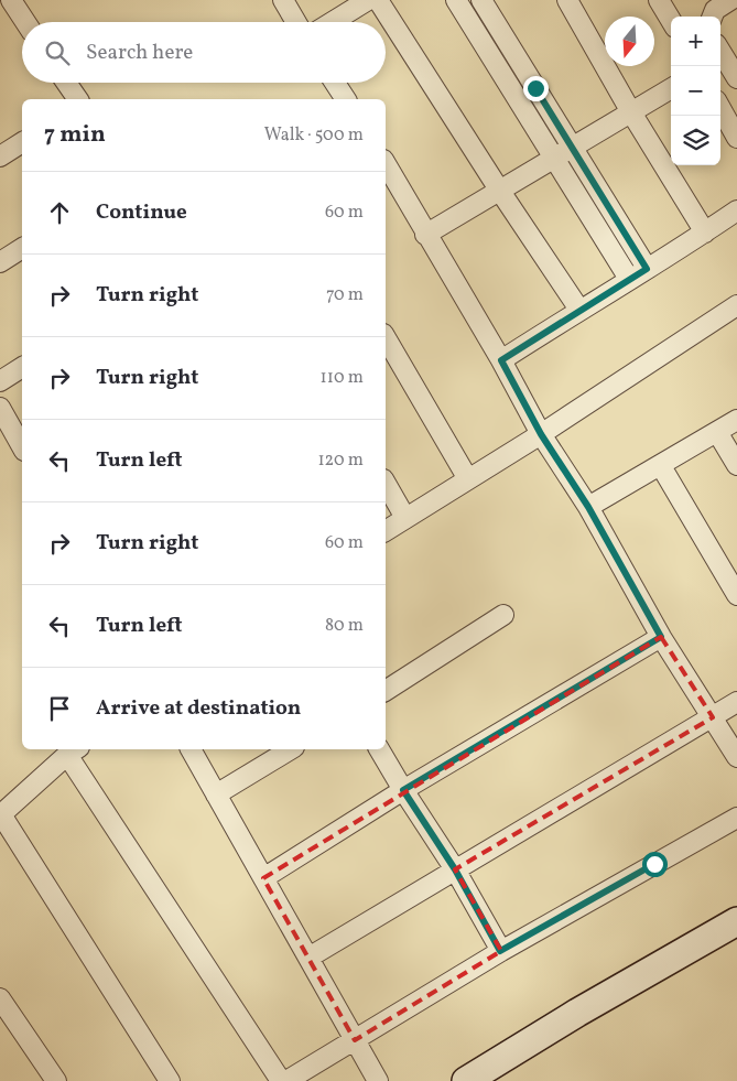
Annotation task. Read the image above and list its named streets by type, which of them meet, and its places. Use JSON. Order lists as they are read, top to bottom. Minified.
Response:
{"north":"bottom","page":{"map_buttons":["+","−"],"search":"Search here","heading":["7 min","Walk · 500 m"],"list":[["Continue","60 m"],["Turn right","70 m"],["Turn right","110 m"],["Turn left","120 m"],["Turn right","60 m"],["Turn left","80 m"],"Arrive at destination"]}}
